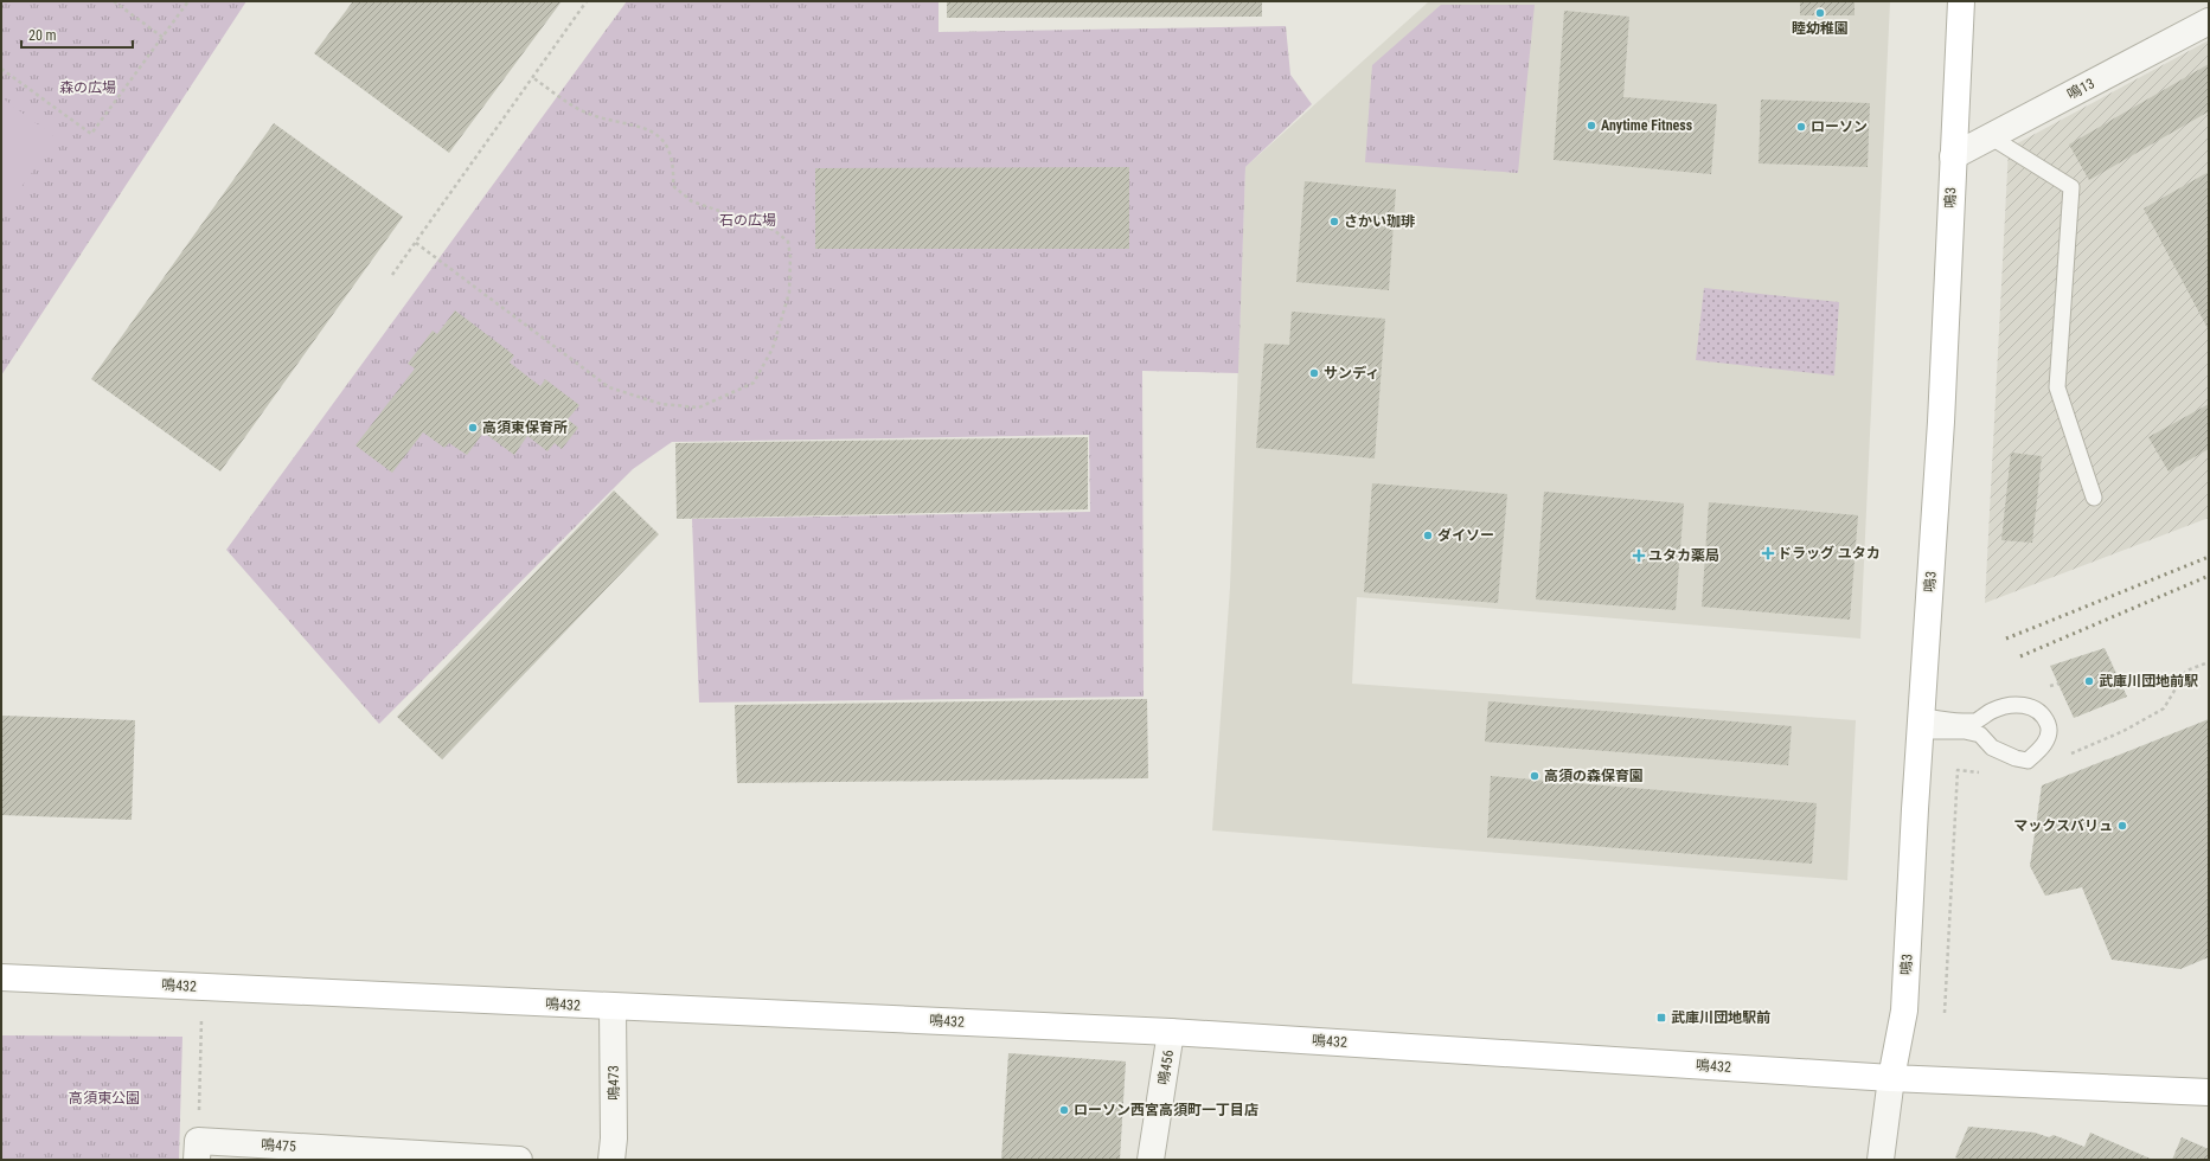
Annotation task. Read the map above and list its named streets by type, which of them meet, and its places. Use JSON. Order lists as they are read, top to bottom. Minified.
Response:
{"streets":{"street":["鳴13","鳴3","鳴432","鳴456","鳴473","鳴475"]},"crossings":[["鳴13","鳴3"],["鳴3","鳴432"],["鳴432","鳴456"],["鳴432","鳴473"]],"parks":["森の広場","石の広場","高須東公園"],"places":{"other":["睦幼稚園","Anytime Fitness","ローソン","さかい珈琲","サンディ","高須東保育所","ダイソー","武庫川団地前駅","高須の森保育園","マックスバリュ","ローソン西宮高須町一丁目店"],"health":["ドラッグ ユタカ","ユタカ薬局"],"transit":["武庫川団地駅前"]},"scale_bar":"20 m"}
